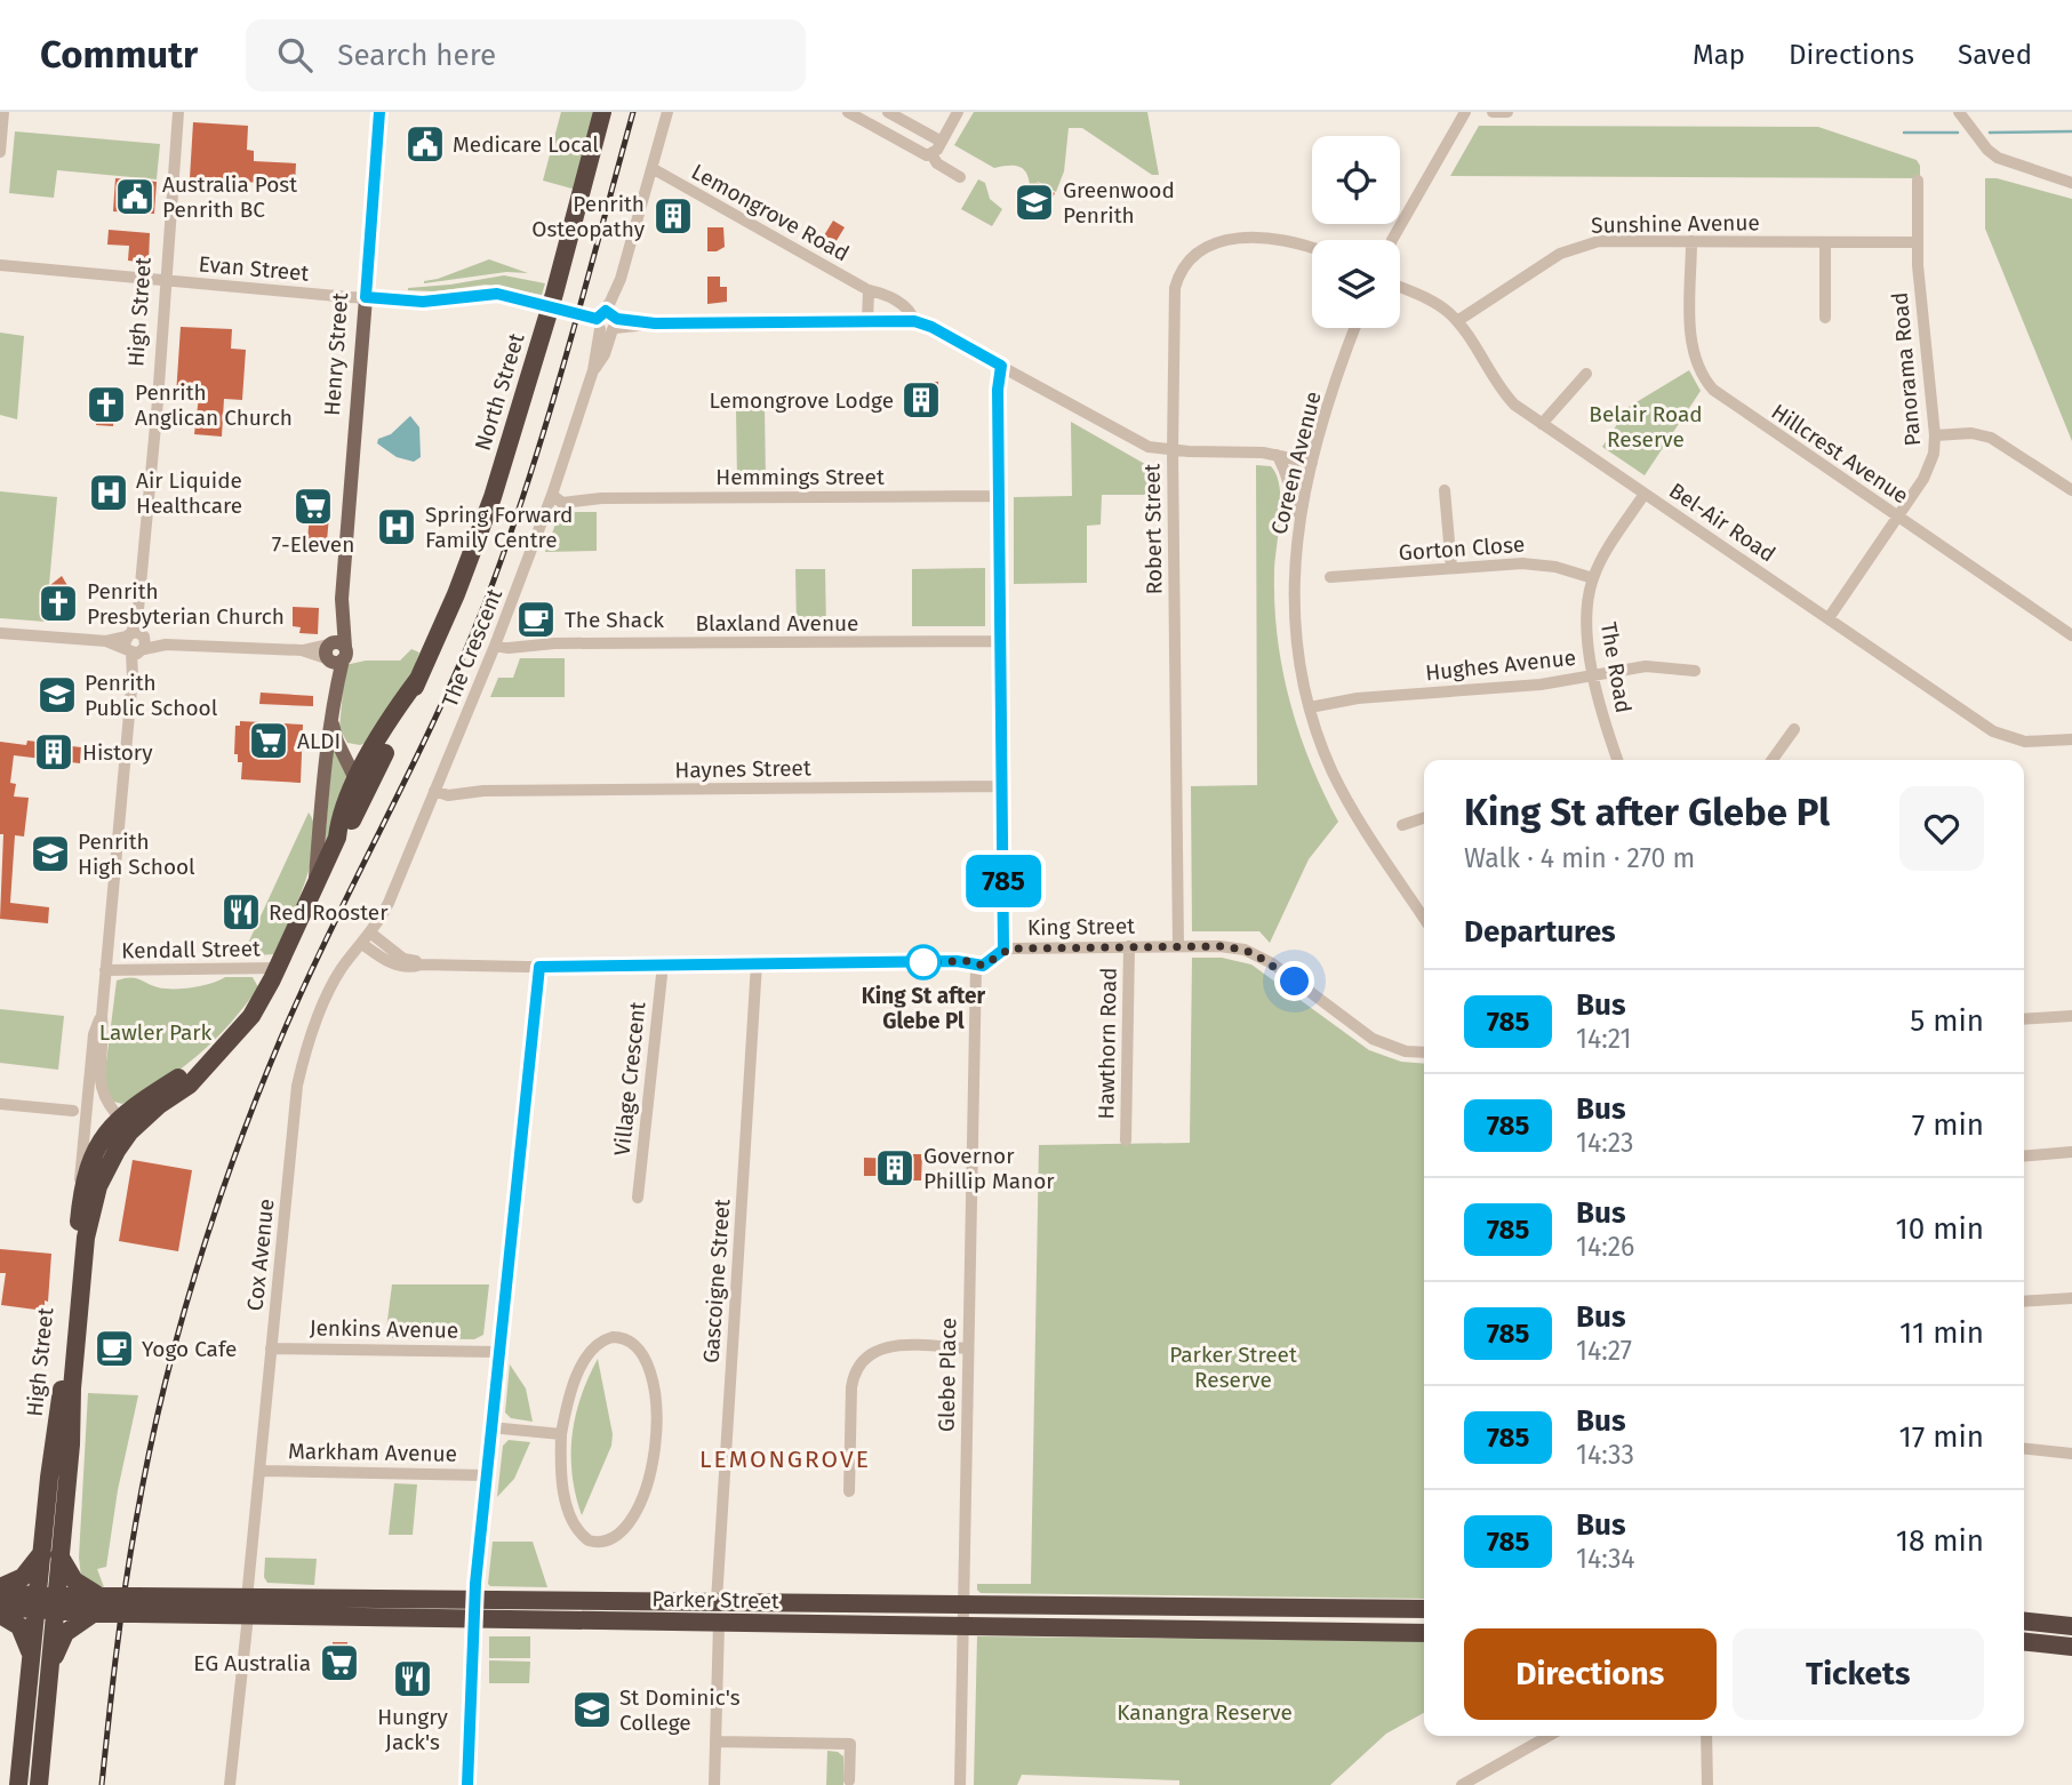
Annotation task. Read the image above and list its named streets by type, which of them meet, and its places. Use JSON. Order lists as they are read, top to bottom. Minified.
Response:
{"streets":{"highway":["High Street","North Street","Parker Street"],"main road":["Henry Street"],"street":["Lemongrove Road","Sunshine Avenue","Evan Street","Panorama Road","Hillcrest Avenue","Coreen Avenue","Hemmings Street","Bel-Air Road","Robert Street","Gorton Close","Blaxland Avenue","The Crescent","Hughes Avenue","The Road","Haynes Street","King Street","Kendall Street","Hawthorn Road","Village Crescent","Cox Avenue","Gascoigne Street","Jenkins Avenue","Glebe Place","Markham Avenue"]},"crossings":[["Lemongrove Road","Evan Street"],["Lemongrove Road","Coreen Avenue"],["Lemongrove Road","Robert Street"],["Lemongrove Road","The Crescent"],["Sunshine Avenue","Panorama Road"],["Sunshine Avenue","Hillcrest Avenue"],["Sunshine Avenue","Bel-Air Road"],["Evan Street","High Street"],["Evan Street","Henry Street"],["Evan Street","The Crescent"],["High Street","Kendall Street"],["High Street","Parker Street"],["Panorama Road","Hillcrest Avenue"],["Panorama Road","Bel-Air Road"],["Coreen Avenue","Hughes Avenue"],["Hemmings Street","The Crescent"],["Bel-Air Road","The Road"],["Robert Street","King Street"],["Gorton Close","The Road"],["Blaxland Avenue","The Crescent"],["The Crescent","Haynes Street"],["The Crescent","Cox Avenue"],["Hughes Avenue","The Road"],["King Street","Hawthorn Road"],["King Street","Glebe Place"],["Cox Avenue","Jenkins Avenue"],["Cox Avenue","Markham Avenue"],["Cox Avenue","Parker Street"],["Gascoigne Street","Parker Street"],["Glebe Place","Parker Street"]],"districts":["LEMONGROVE"],"parks":["Belair Road Reserve","Lawler Park","Parker Street Reserve","Kanangra Reserve"],"places":{"public building":["Medicare Local","Australia Post Penrith BC"],"school or university":["Greenwood Penrith","Penrith Public School","Penrith High School","St Dominic's College"],"building":["Penrith Osteopathy","Lemongrove Lodge","History","Governor Phillip Manor"],"church":["Penrith Anglican Church","Penrith Presbyterian Church"],"hospital":["Air Liquide Healthcare","Spring Forward Family Centre"],"supermarket":["7-Eleven","ALDI","EG Australia"],"cafe":["The Shack","Yogo Cafe"],"restaurant":["Red Rooster","Hungry Jack's"],"other":["King St after Glebe Pl"]},"lines":["bus line 785"],"page":{"header":"Commutr","search":"Search here","nav":["Map","Directions","Saved"],"on_map":"785","heading":[["King St after Glebe Pl","Walk · 4 min · 270 m"],"Departures"],"list":[{"mark":"785","name":"Bus","note":"14:21","value":"5 min"},{"mark":"785","name":"Bus","note":"14:23","value":"7 min"},{"mark":"785","name":"Bus","note":"14:26","value":"10 min"},{"mark":"785","name":"Bus","note":"14:27","value":"11 min"},{"mark":"785","name":"Bus","note":"14:33","value":"17 min"},{"mark":"785","name":"Bus","note":"14:34","value":"18 min"}],"buttons":["Directions","Tickets"]}}
